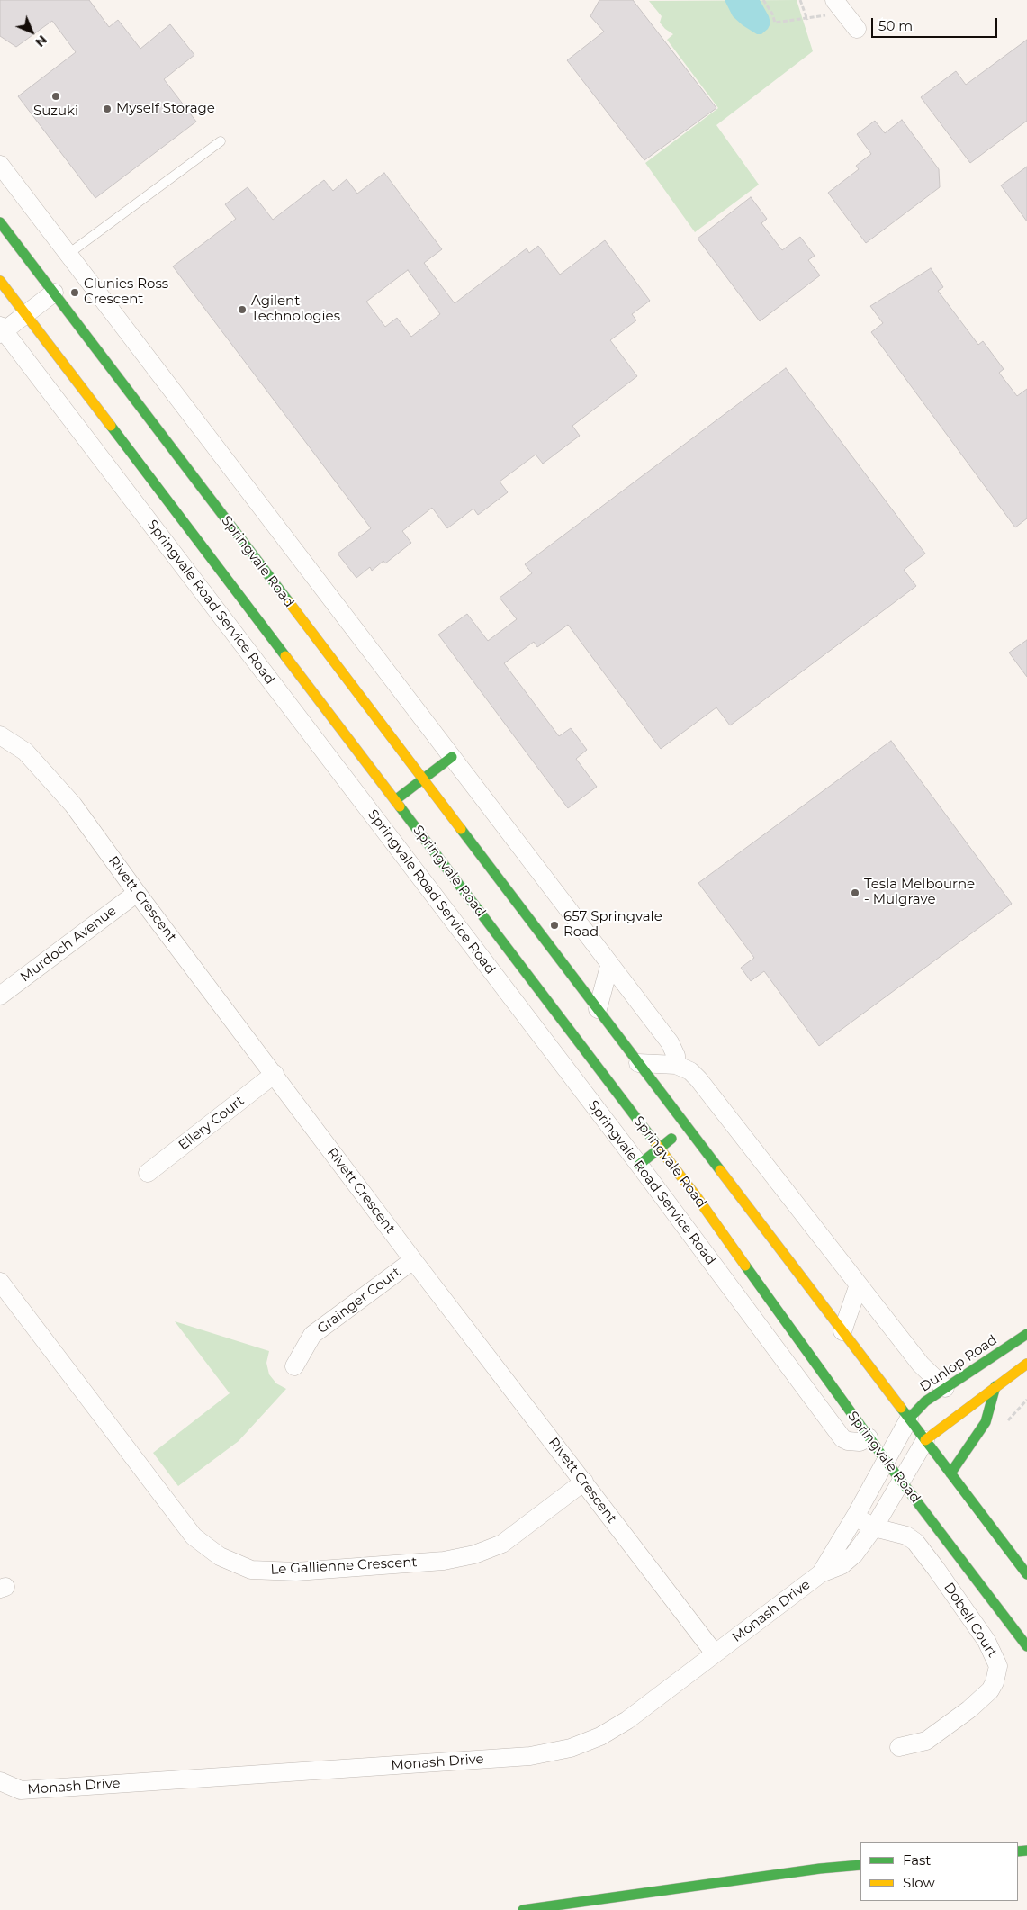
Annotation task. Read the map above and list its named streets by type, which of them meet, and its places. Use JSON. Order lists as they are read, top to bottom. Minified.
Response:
{"streets":{"main road":["Springvale Road","Dunlop Road"],"street":["Springvale Road Service Road","Rivett Crescent","Murdoch Avenue","Ellery Court","Grainger Court","Le Gallienne Crescent","Monash Drive","Dobell Court"]},"crossings":[["Springvale Road","Springvale Road Service Road"],["Springvale Road","Dunlop Road"],["Springvale Road","Monash Drive"],["Rivett Crescent","Murdoch Avenue"],["Rivett Crescent","Ellery Court"],["Rivett Crescent","Grainger Court"],["Rivett Crescent","Le Gallienne Crescent"],["Rivett Crescent","Monash Drive"],["Dunlop Road","Monash Drive"],["Monash Drive","Dobell Court"]],"places":["Suzuki","Myself Storage","Clunies Ross Crescent","Agilent Technologies","Tesla Melbourne - Mulgrave","657 Springvale Road"],"legend":["Fast","Slow"],"scale_bar":"50 m","north":"bottom right"}
